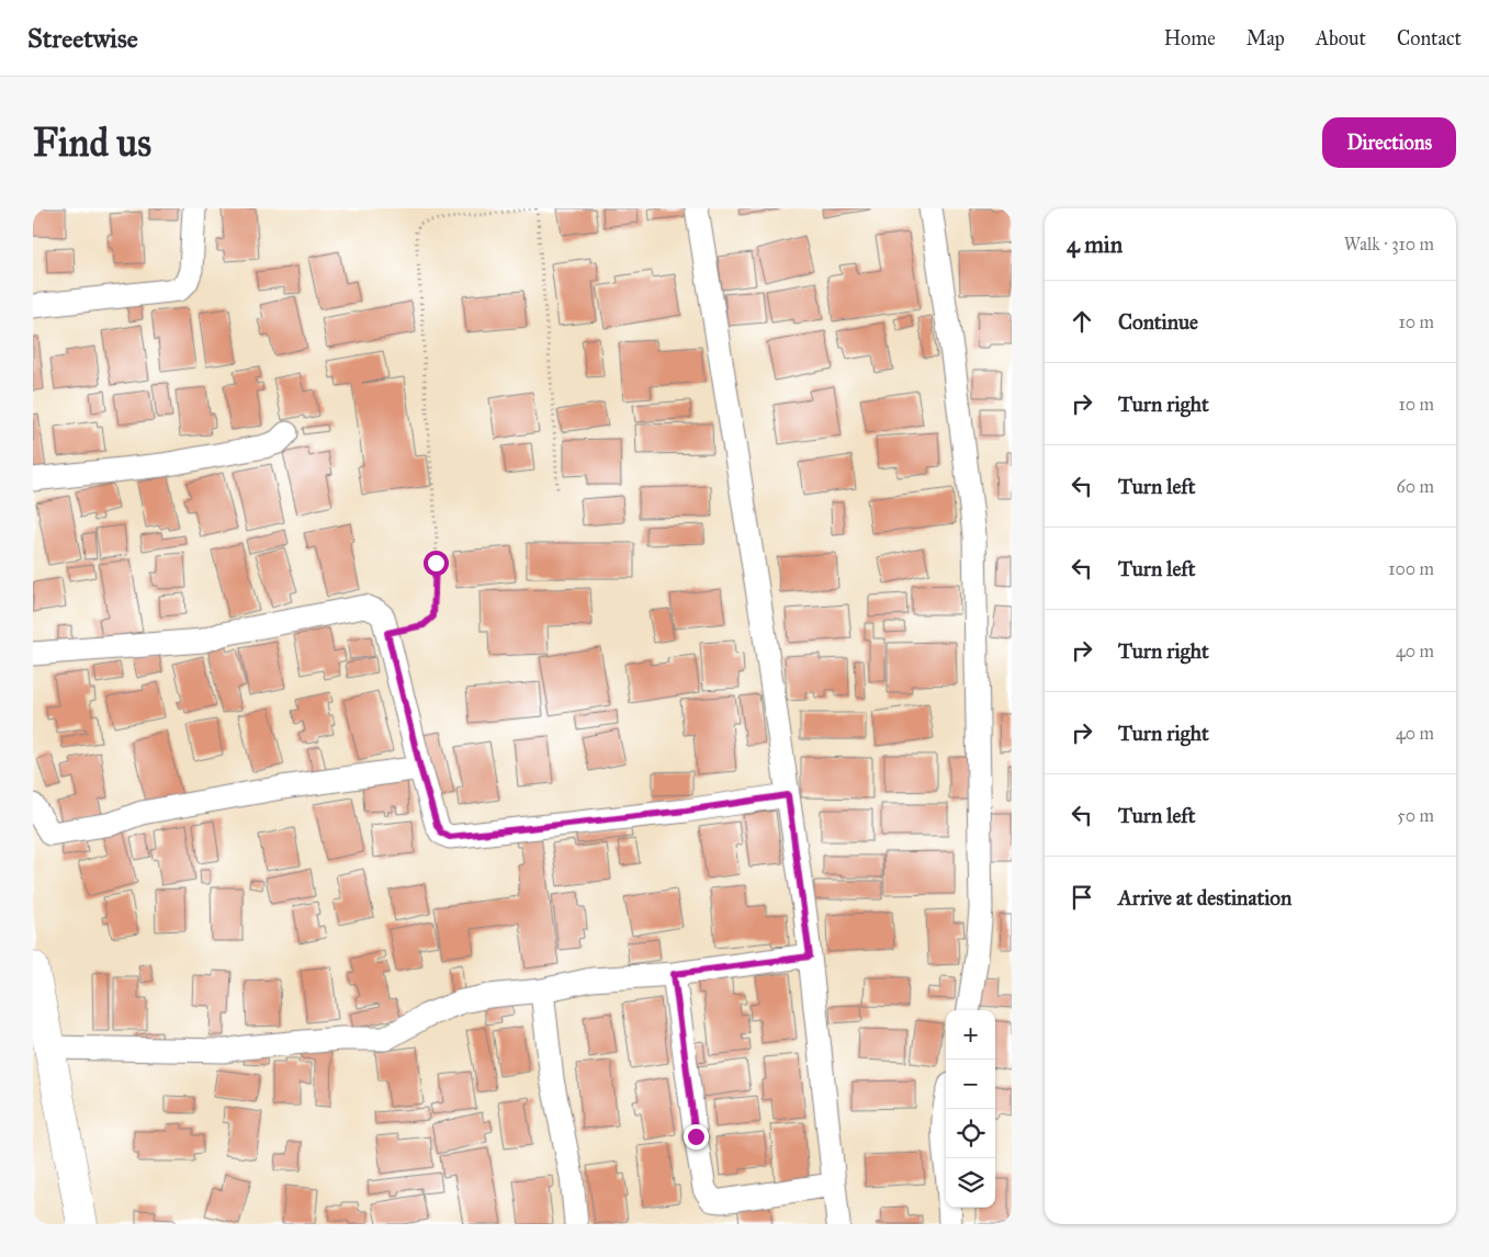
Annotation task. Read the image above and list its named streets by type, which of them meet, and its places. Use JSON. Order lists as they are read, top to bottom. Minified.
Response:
{"page":{"header":"Streetwise","nav":["Home","Map","About","Contact"],"buttons":"Directions","title":"Find us","heading":["4 min","Walk · 310 m"],"list":[["Continue","10 m"],["Turn right","10 m"],["Turn left","60 m"],["Turn left","100 m"],["Turn right","40 m"],["Turn right","40 m"],["Turn left","50 m"],"Arrive at destination"],"map_buttons":["+","−"]}}
